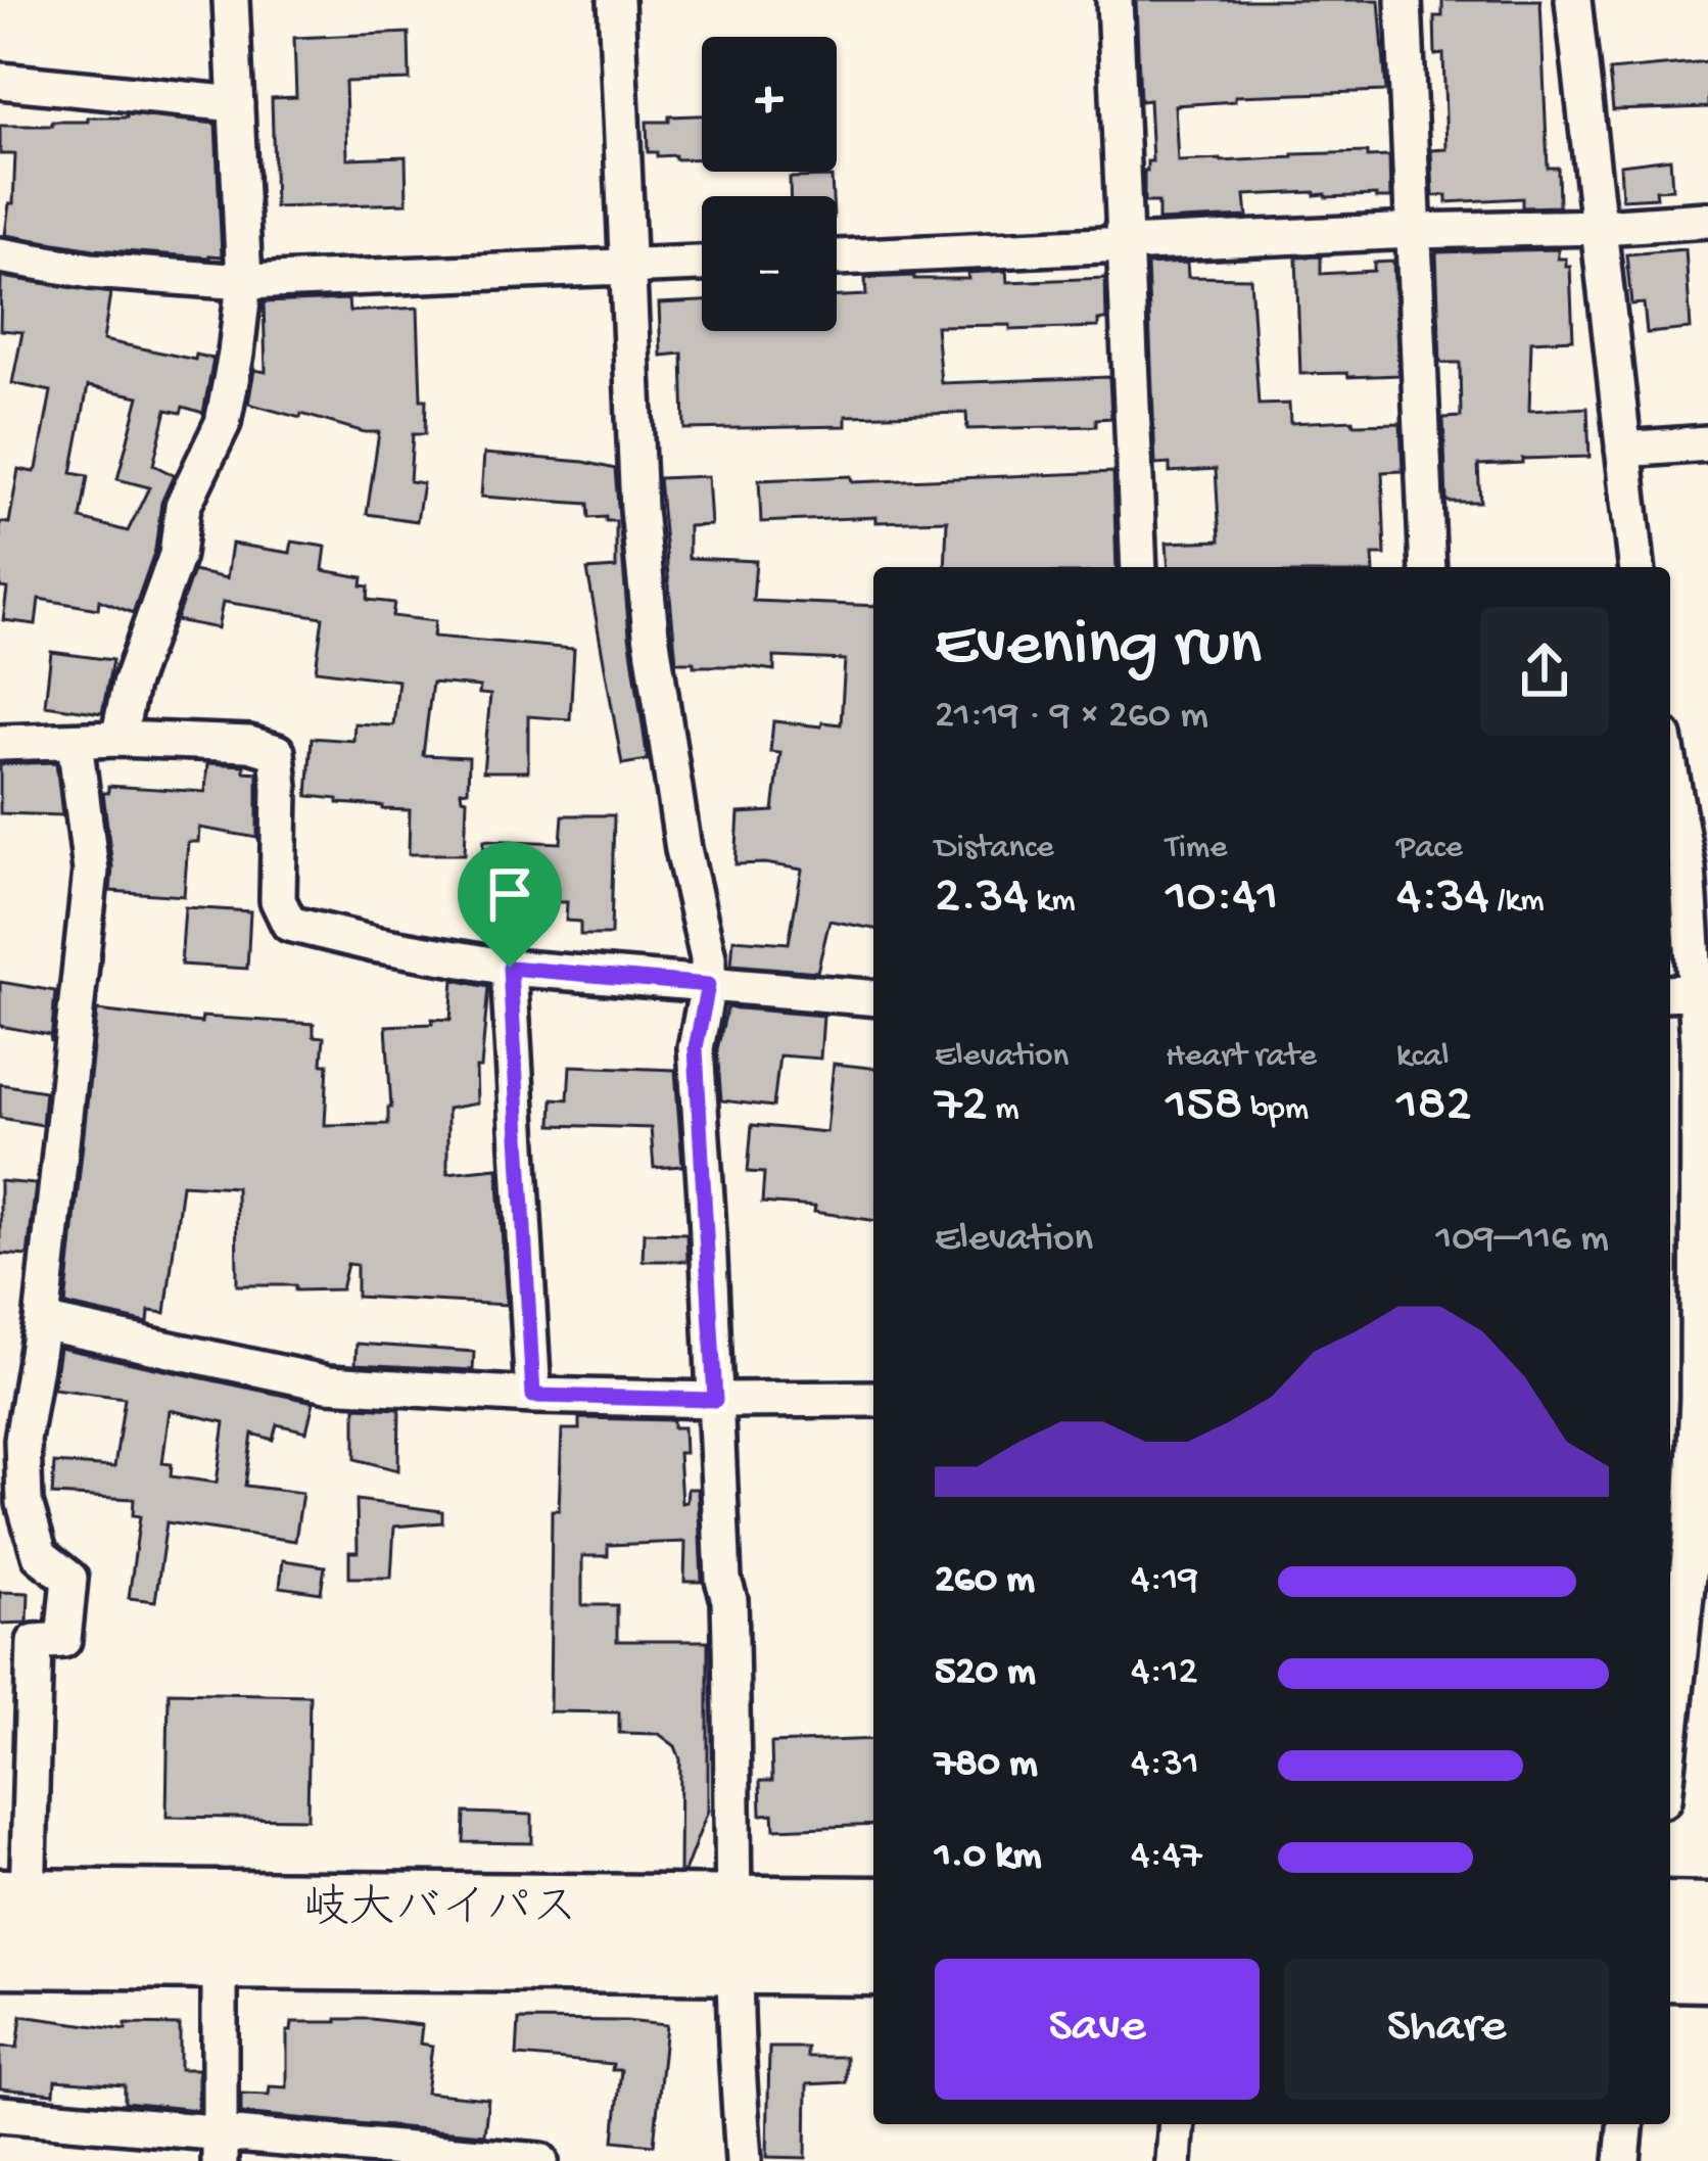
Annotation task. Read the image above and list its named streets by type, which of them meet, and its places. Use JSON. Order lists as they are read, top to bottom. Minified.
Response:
{"streets":{"highway":["岐大バイパス"]},"page":{"map_buttons":["+","−"],"heading":["Evening run","21:19 · 9 × 260 m"],"stats":[["Distance","2.34 km"],["Time","10:41"],["Pace","4:34 /km"],["Elevation","72 m"],["Heart rate","158 bpm"],["kcal","182"]],"chart":["Elevation","109–116 m"],"list":[{"name":"260 m","note":"4:19"},{"name":"520 m","note":"4:12"},{"name":"780 m","note":"4:31"},{"name":"1.0 km","note":"4:47"}],"buttons":["Save","Share"]}}
